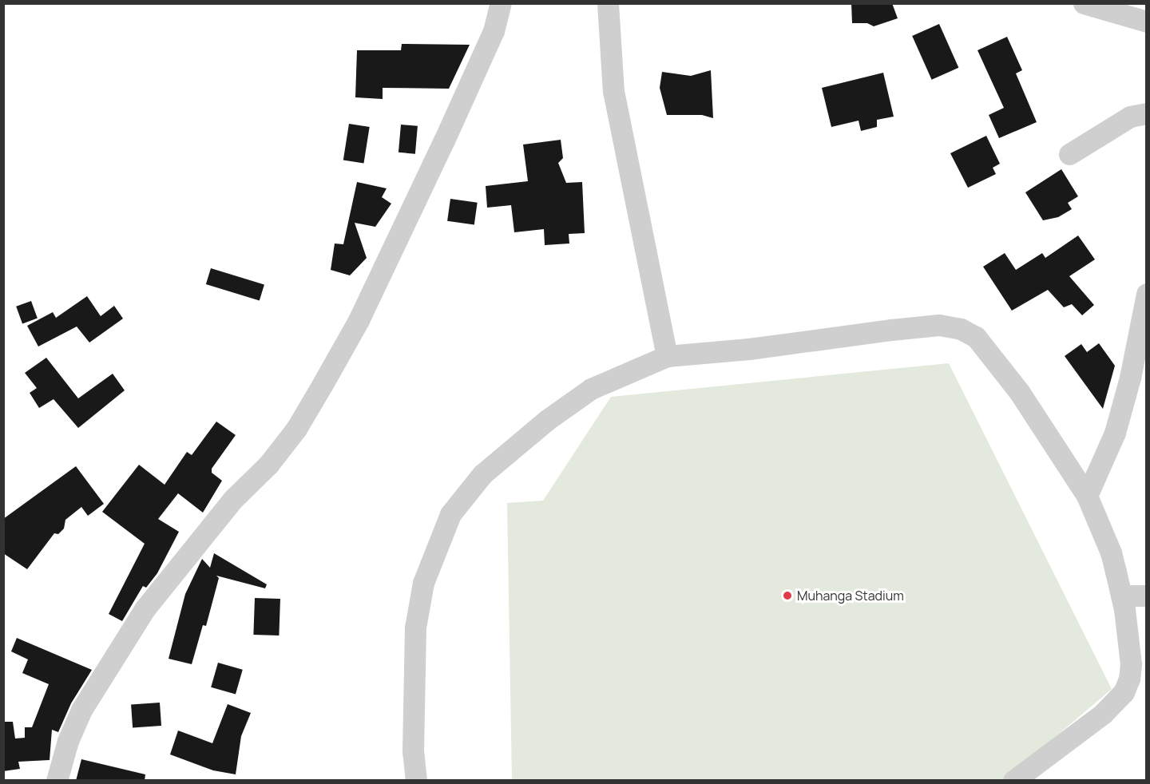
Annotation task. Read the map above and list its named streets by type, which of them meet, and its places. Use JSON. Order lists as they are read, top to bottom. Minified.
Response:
{"places":["Muhanga Stadium"]}
